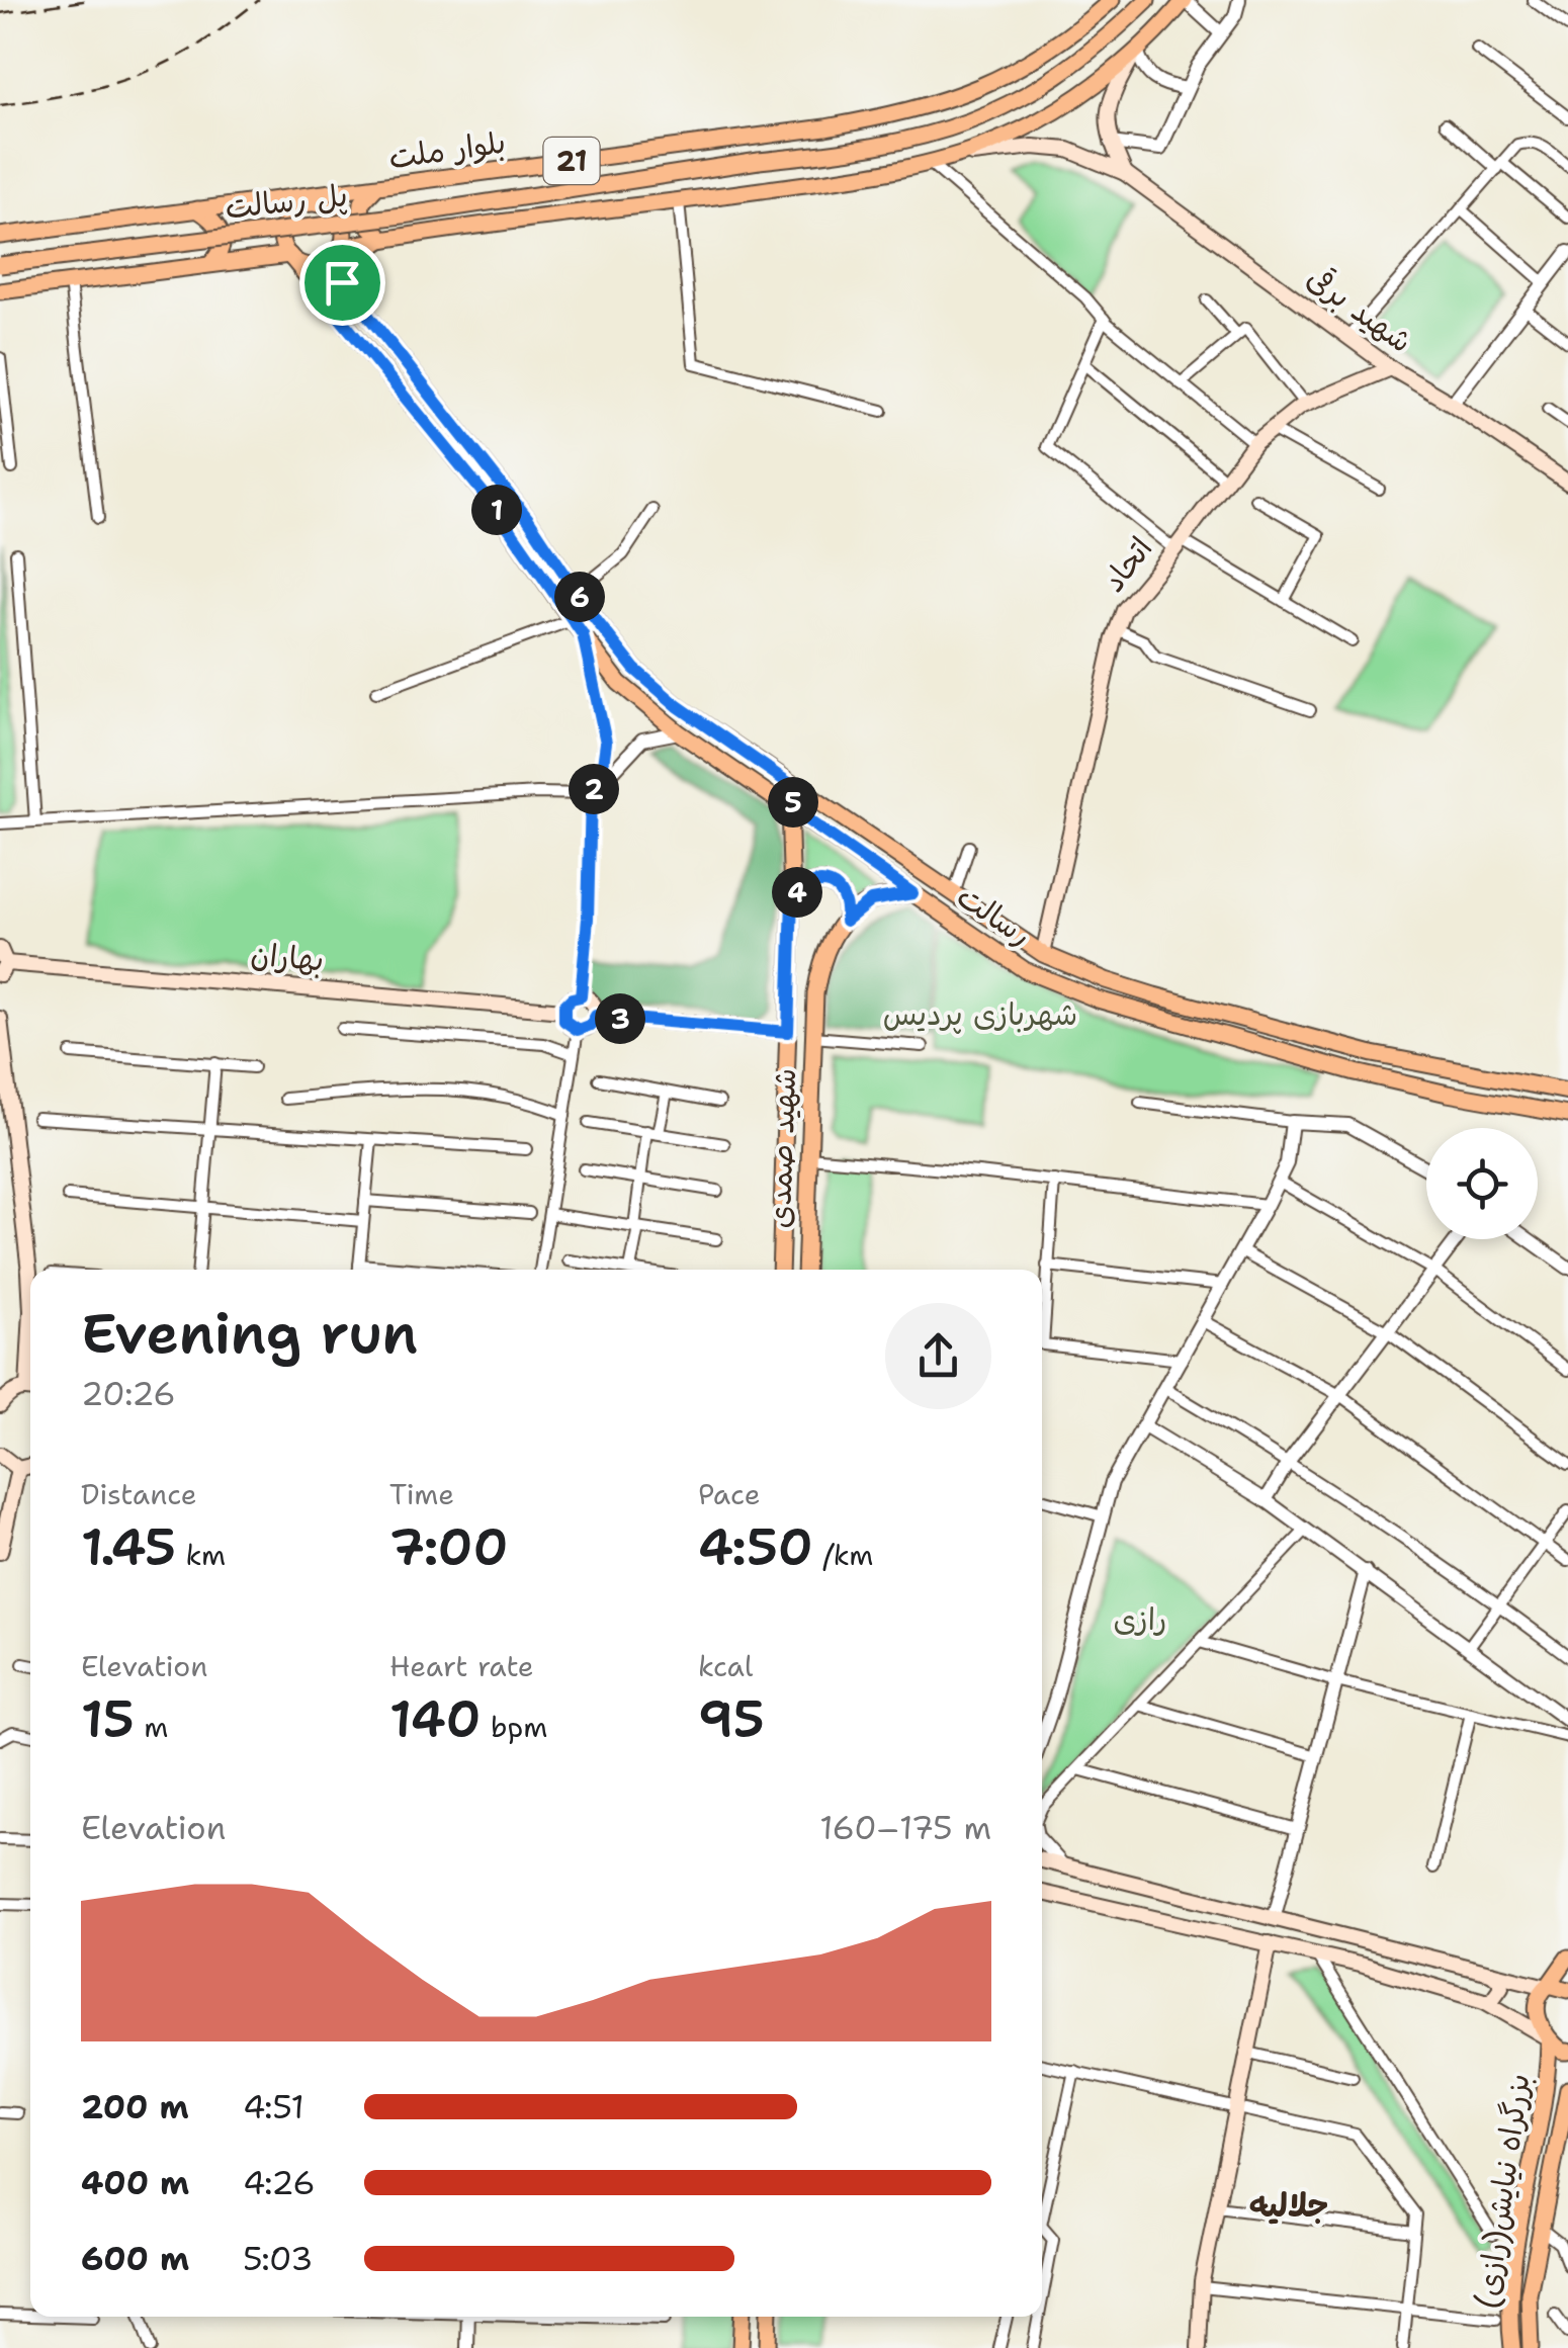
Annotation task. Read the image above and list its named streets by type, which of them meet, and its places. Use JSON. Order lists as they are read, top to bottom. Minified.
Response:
{"streets":{"main road":["بلوار ملت","21","پل رسالت","شهید برقی","اتحاد","رسالت","بهاران","شهید صمدی","بزرگراه نیایش(رازی)"]},"crossings":[["بلوار ملت","رسالت"],["شهید برقی","اتحاد"],["اتحاد","رسالت"],["رسالت","شهید صمدی"]],"districts":["جلالیه"],"parks":["شهربازی پردیس","رازی"],"page":{"pins":["1","6","2","5","4","3"],"heading":["Evening run","20:26"],"stats":[["Distance","1.45 km"],["Time","7:00"],["Pace","4:50 /km"],["Elevation","15 m"],["Heart rate","140 bpm"],["kcal","95"]],"chart":["Elevation","160–175 m"],"list":[{"name":"200 m","note":"4:51"},{"name":"400 m","note":"4:26"},{"name":"600 m","note":"5:03"}]}}
